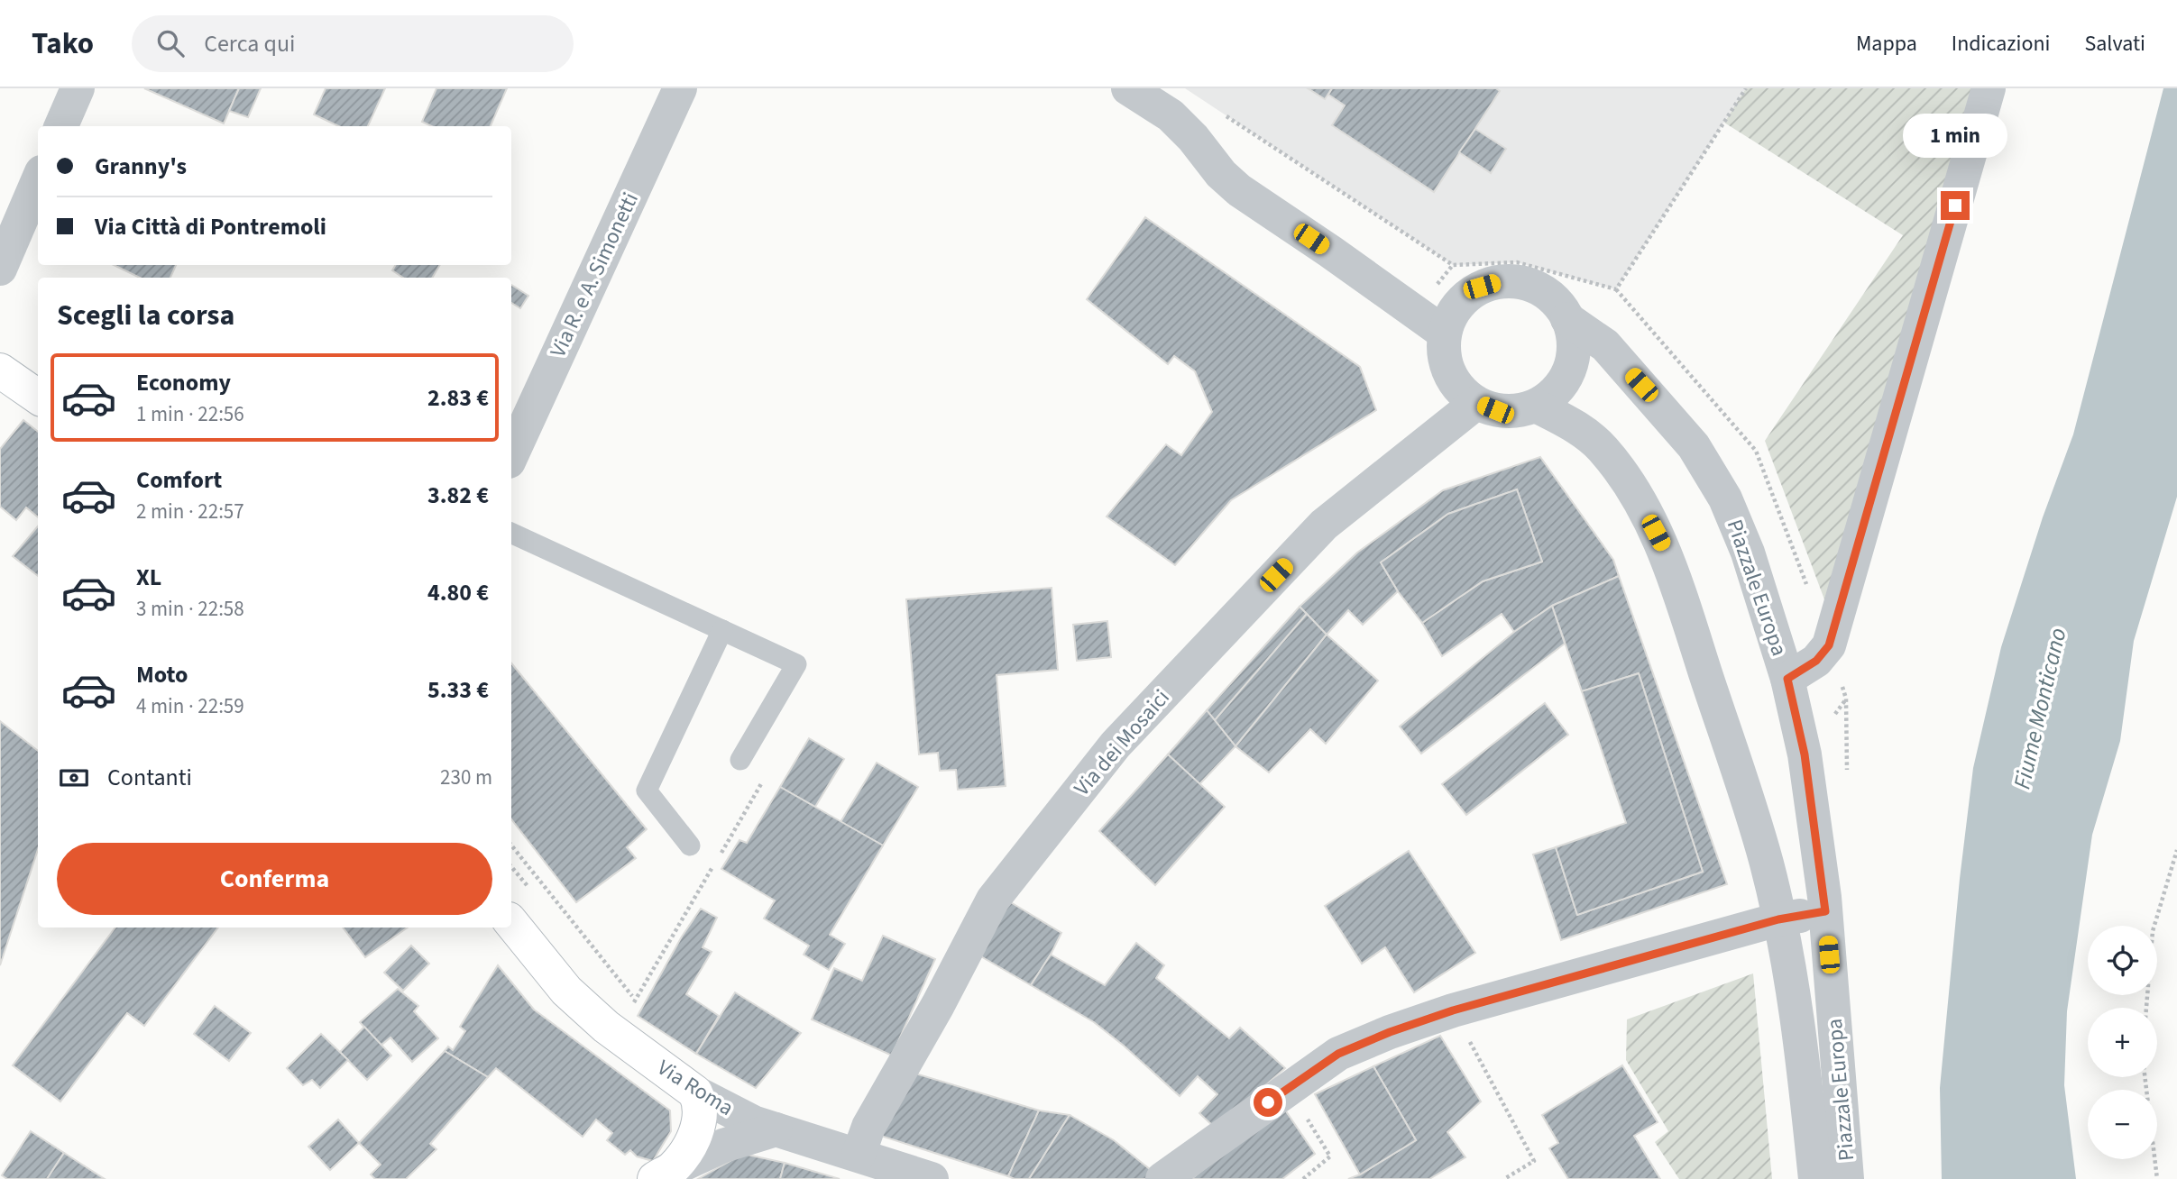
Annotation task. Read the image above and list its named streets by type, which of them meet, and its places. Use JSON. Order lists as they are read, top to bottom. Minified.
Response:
{"streets":{"street":["Via R. e A. Simonetti","Piazzale Europa","Via dei Mosaici","Via Roma"]},"crossings":[["Piazzale Europa","Via dei Mosaici"],["Via dei Mosaici","Via Roma"]],"water":["Fiume Monticano"],"page":{"header":"Tako","search":"Cerca qui","nav":["Mappa","Indicazioni","Salvati"],"bubble":"1 min","banner":["Granny's","Via Città di Pontremoli"],"heading":"Scegli la corsa","list":[{"name":"Economy","note":"1 min · 22:56","value":"2.83 €"},{"name":"Comfort","note":"2 min · 22:57","value":"3.82 €"},{"name":"XL","note":"3 min · 22:58","value":"4.80 €"},{"name":"Moto","note":"4 min · 22:59","value":"5.33 €"}],"pay":["Contanti","230 m"],"buttons":"Conferma","map_buttons":["+","−"]}}
